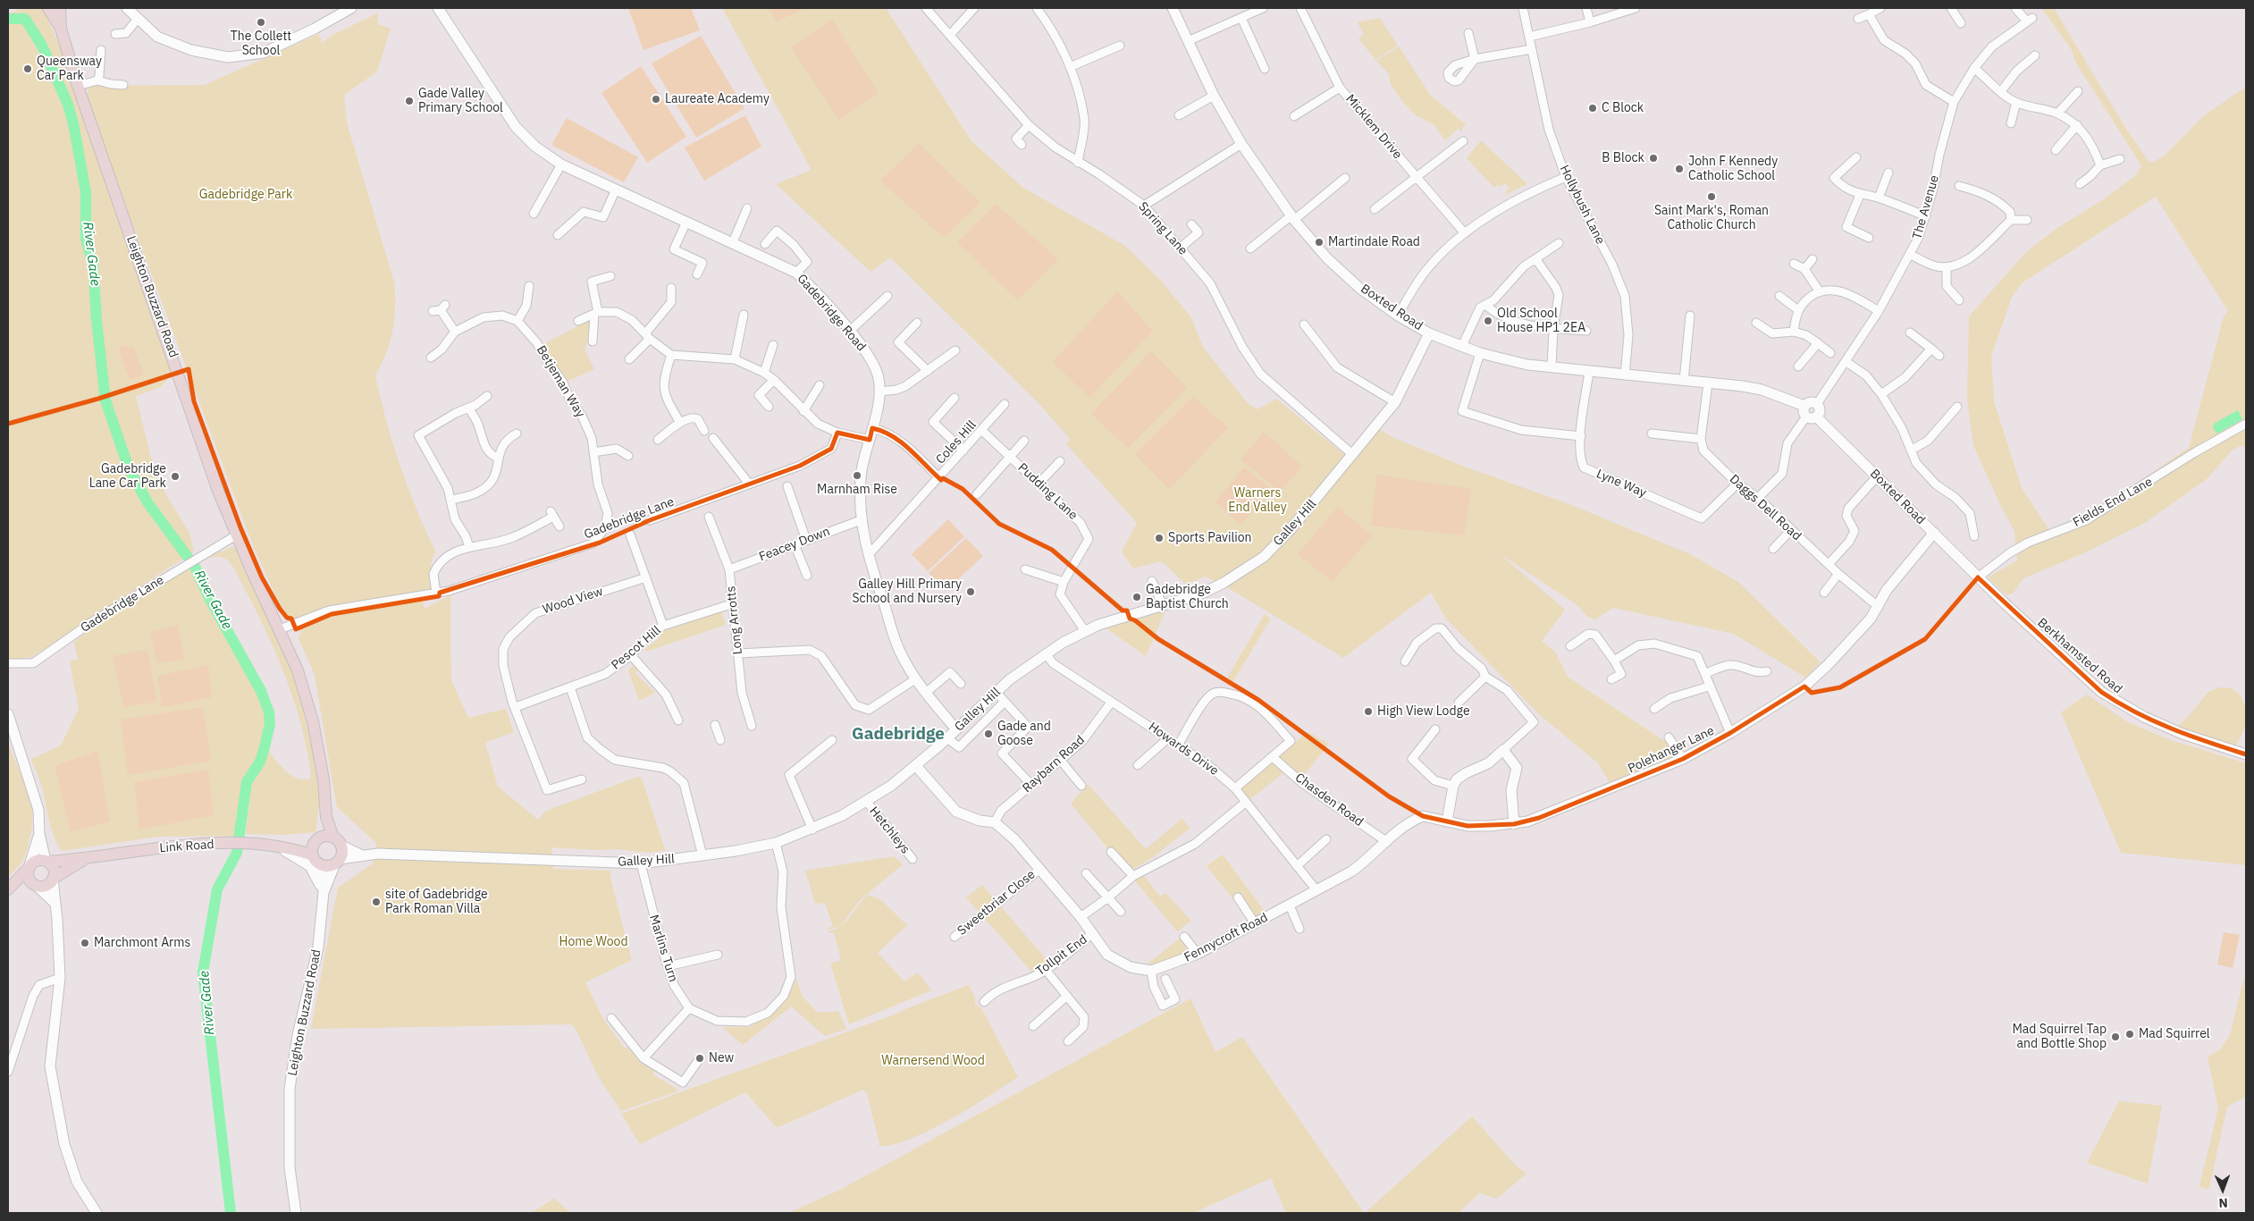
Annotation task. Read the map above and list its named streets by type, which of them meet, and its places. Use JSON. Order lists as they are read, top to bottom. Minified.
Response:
{"streets":{"main road":["Leighton Buzzard Road","Link Road"],"street":["Micklem Drive","Hollybush Lane","The Avenue","Spring Lane","Boxted Road","Gadebridge Road","Betjeman Way","Coles Hill","Lyne Way","Pudding Lane","Fields End Lane","Daggs Dell Road","Gadebridge Lane","Galley Hill","Feacey Down","Wood View","Long Arrotts","Pescot Hill","Berkhamsted Road","Howards Drive","Polehanger Lane","Raybarn Road","Chasden Road","Hetchleys","Sweetbriar Close","Fennycroft Road","Marlins Turn","Tollpit End"]},"crossings":[["Hollybush Lane","Boxted Road"],["Spring Lane","Galley Hill"],["Leighton Buzzard Road","Gadebridge Lane"],["Leighton Buzzard Road","Galley Hill"],["Leighton Buzzard Road","Link Road"],["Boxted Road","Lyne Way"],["Boxted Road","Fields End Lane"],["Boxted Road","Galley Hill"],["Boxted Road","Berkhamsted Road"],["Boxted Road","Polehanger Lane"],["Gadebridge Road","Coles Hill"],["Gadebridge Road","Galley Hill"],["Gadebridge Road","Feacey Down"],["Betjeman Way","Gadebridge Lane"],["Coles Hill","Pudding Lane"],["Lyne Way","Daggs Dell Road"],["Fields End Lane","Berkhamsted Road"],["Daggs Dell Road","Polehanger Lane"],["Galley Hill","Howards Drive"],["Galley Hill","Hetchleys"],["Galley Hill","Link Road"],["Galley Hill","Marlins Turn"],["Feacey Down","Long Arrotts"],["Wood View","Pescot Hill"],["Long Arrotts","Pescot Hill"],["Howards Drive","Raybarn Road"],["Howards Drive","Fennycroft Road"],["Polehanger Lane","Fennycroft Road"],["Chasden Road","Fennycroft Road"]],"districts":["Gadebridge"],"water":["River Gade"],"parks":["Gadebridge Park","Warners End Valley","Home Wood","Warnersend Wood"],"places":["The Collett School","Queensway Car Park","Laureate Academy","Gade Valley Primary School","C Block","B Block","John F Kennedy Catholic School","Saint Mark's, Roman Catholic Church","Martindale Road","Old School House HP1 2EA","Marnham Rise","Gadebridge Lane Car Park","Sports Pavilion","Galley Hill Primary School and Nursery","Gadebridge Baptist Church","High View Lodge","Gade and Goose","site of Gadebridge Park Roman Villa","Marchmont Arms","Mad Squirrel","Mad Squirrel Tap and Bottle Shop","New"],"north":"bottom"}
